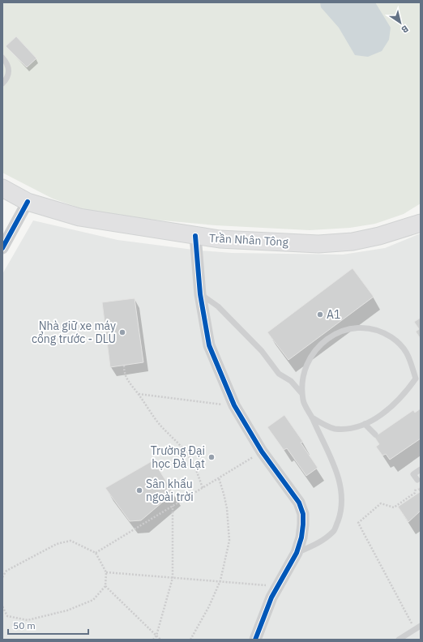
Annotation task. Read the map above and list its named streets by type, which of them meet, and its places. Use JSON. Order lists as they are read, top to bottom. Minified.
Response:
{"streets":{"main road":["Trần Nhân Tông"]},"places":["A1","Nhà giữ xe máy cổng trước - DLU","Trường Đại học Đà Lạt","Sân khấu ngoài trời"],"scale_bar":"50 m","north":"bottom right"}
